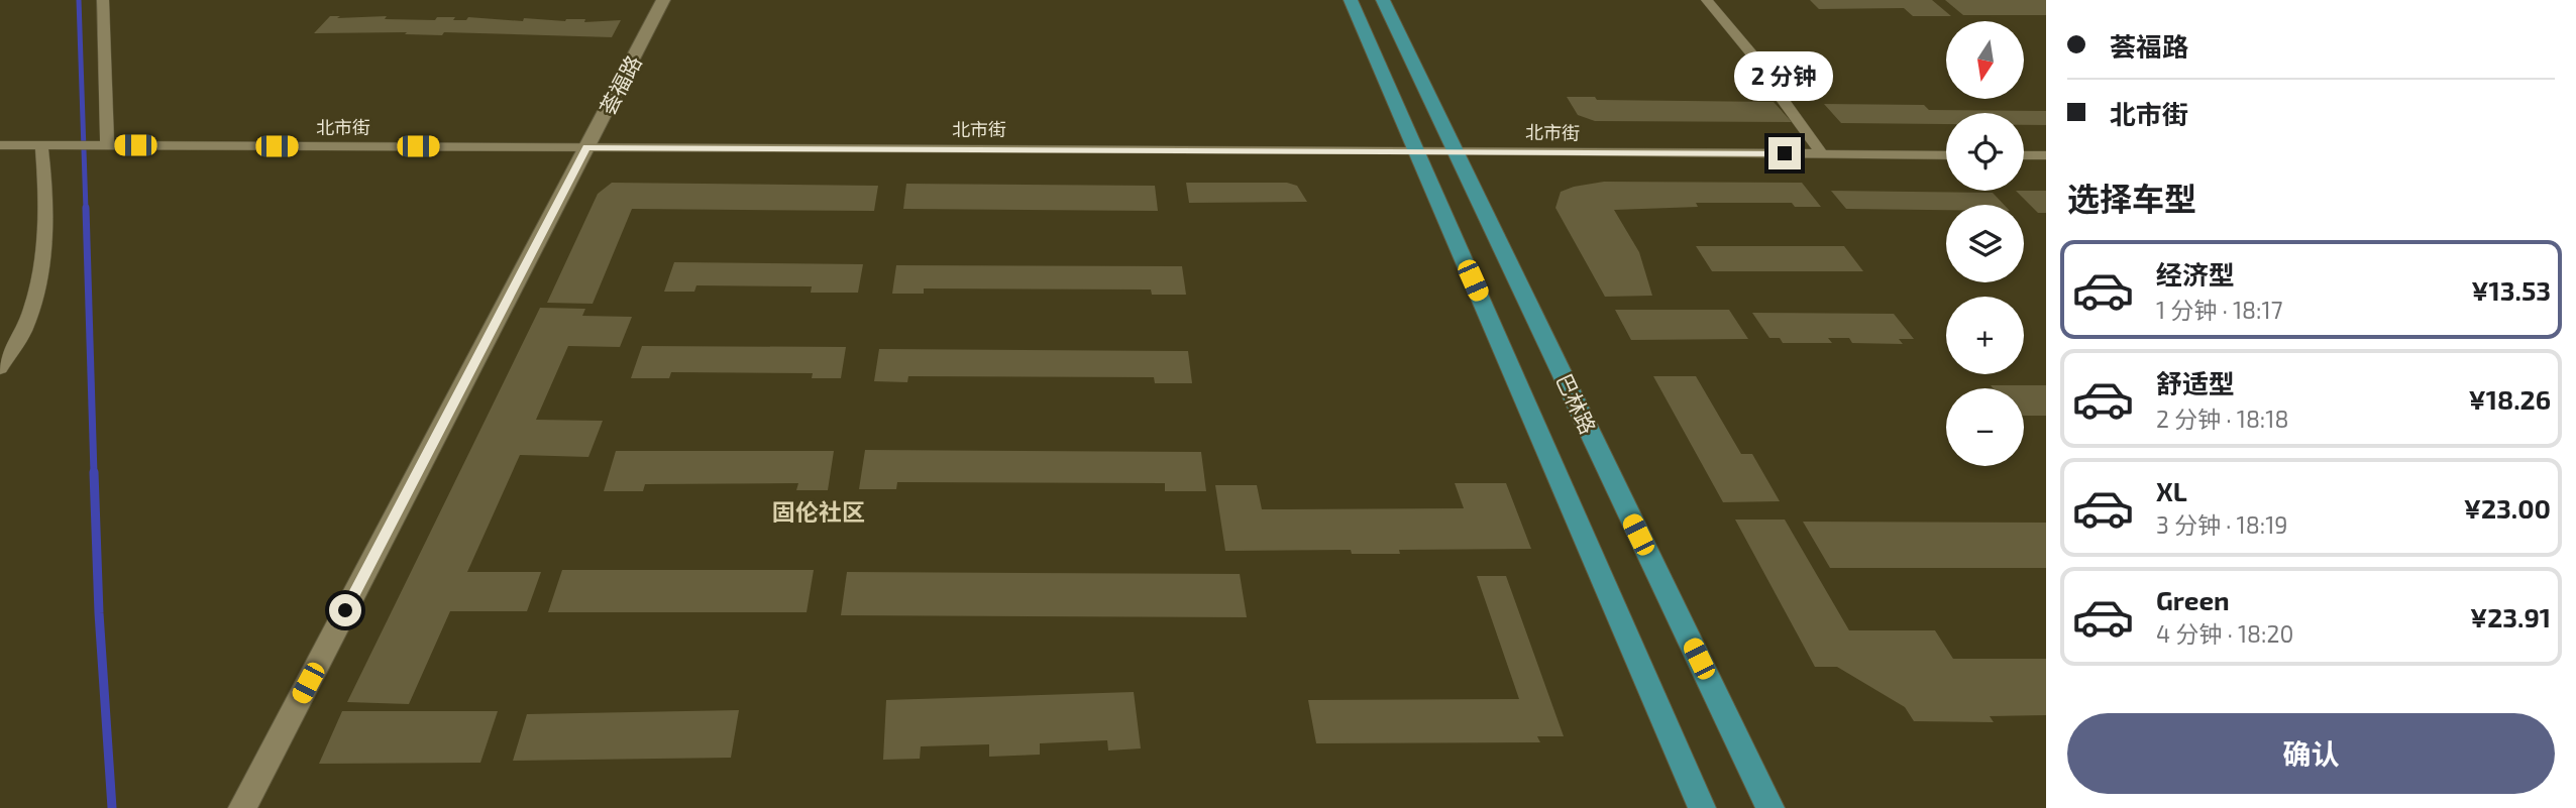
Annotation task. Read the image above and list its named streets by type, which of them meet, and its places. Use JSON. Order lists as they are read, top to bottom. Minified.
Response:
{"streets":{"main road":["巴林路"],"street":["荟福路","北市街"]},"crossings":[["荟福路","北市街"],["北市街","巴林路"]],"districts":["固伦社区"],"north":"bottom","page":{"banner":["荟福路","北市街"],"map_buttons":["+","−"],"bubble":"2 分钟","heading":"选择车型","list":[{"name":"经济型","note":"1 分钟 · 18:17","value":"¥13.53"},{"name":"舒适型","note":"2 分钟 · 18:18","value":"¥18.26"},{"name":"XL","note":"3 分钟 · 18:19","value":"¥23.00"},{"name":"Green","note":"4 分钟 · 18:20","value":"¥23.91"}],"buttons":"确认"}}
